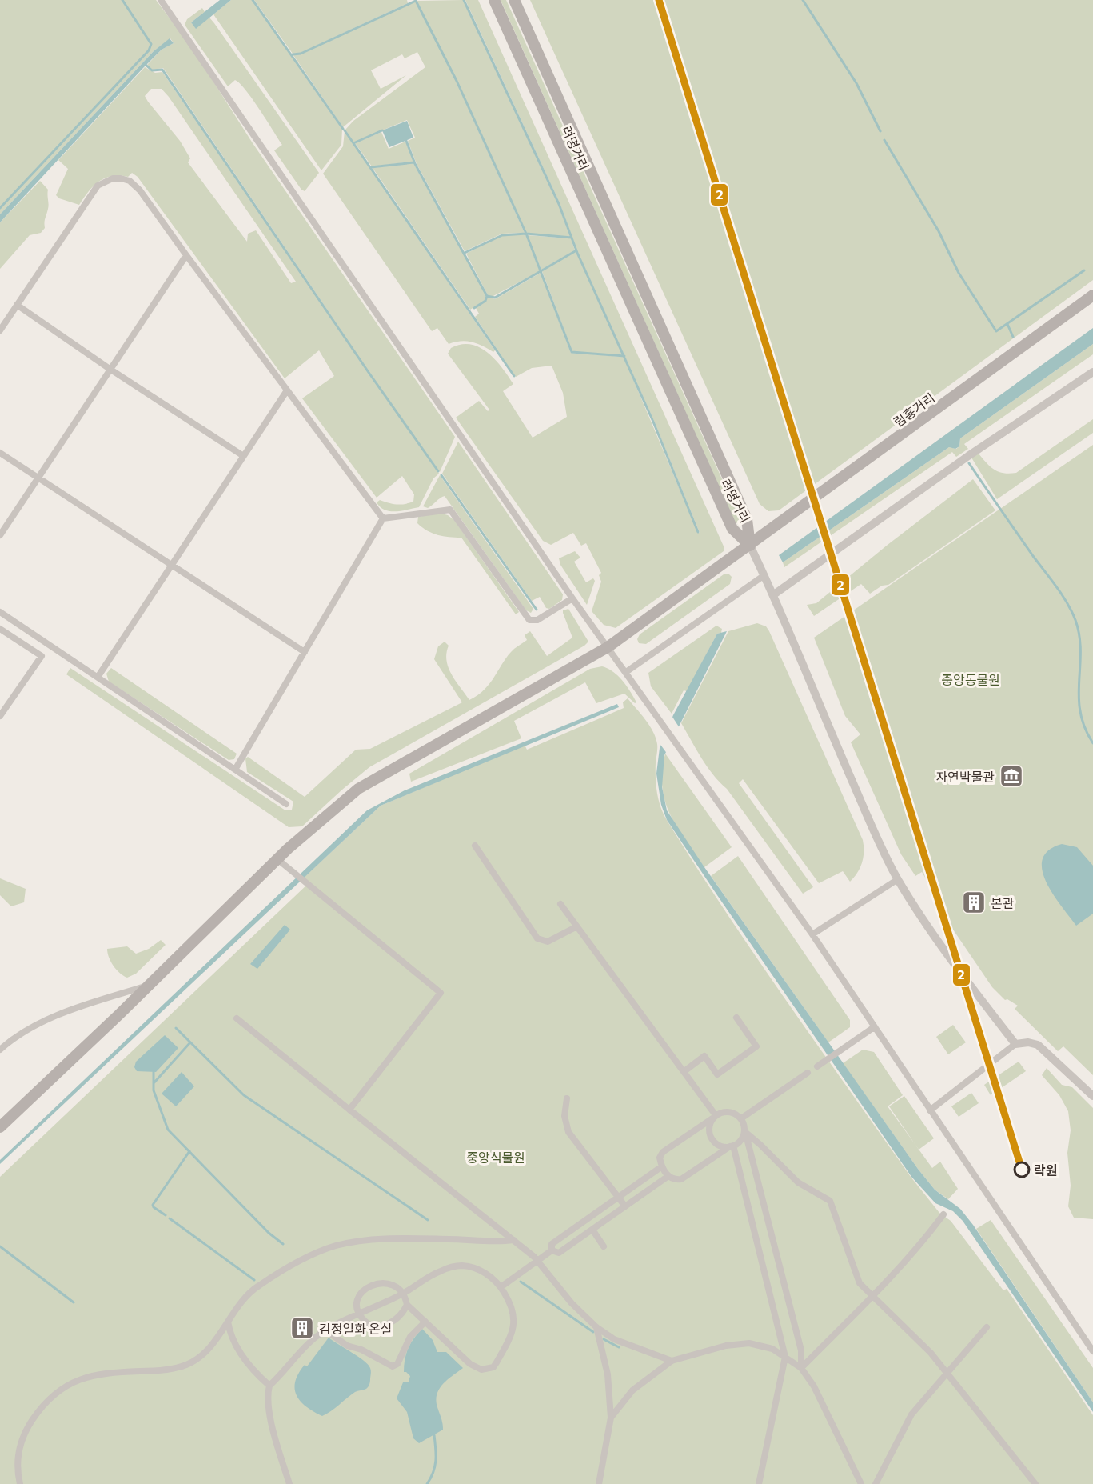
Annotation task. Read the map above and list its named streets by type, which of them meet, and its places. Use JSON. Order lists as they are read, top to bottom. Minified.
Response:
{"streets":{"main road":["려명거리","림흥거리"]},"crossings":[["려명거리","림흥거리"]],"parks":["중앙동물원","중앙식물원"],"places":{"museum":["자연박물관"],"building":["본관","김정일화 온실"],"other":["락원"]},"lines":["transit line 2"]}
